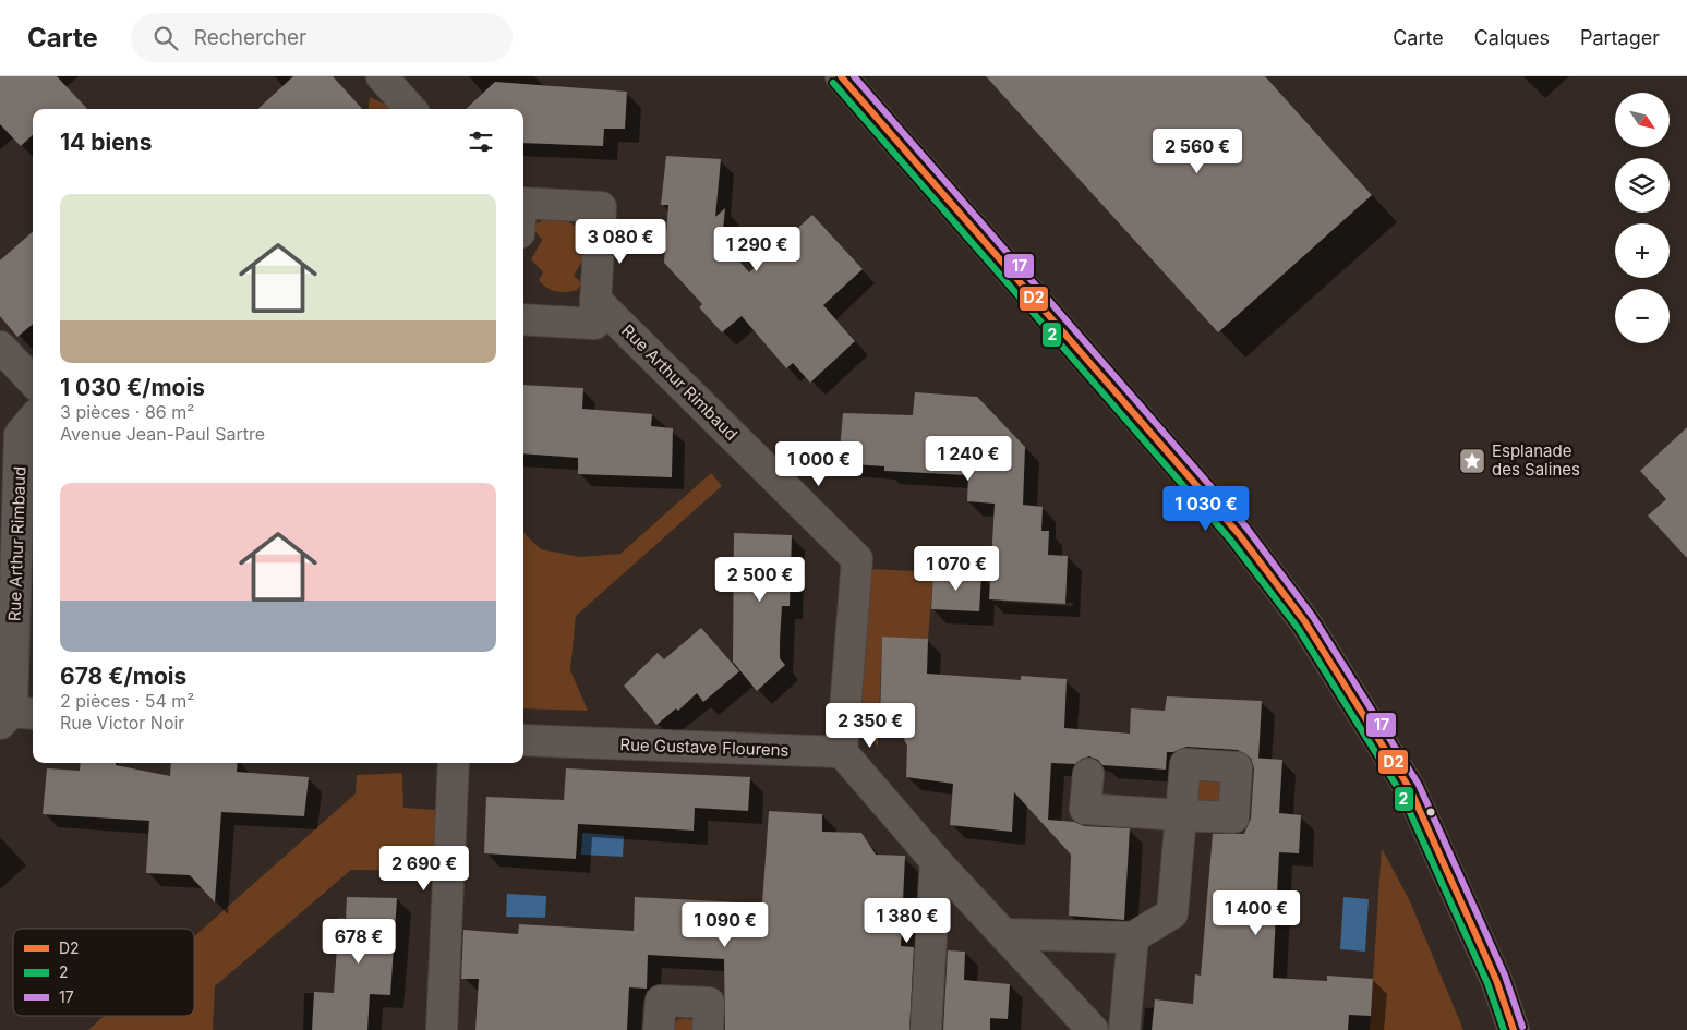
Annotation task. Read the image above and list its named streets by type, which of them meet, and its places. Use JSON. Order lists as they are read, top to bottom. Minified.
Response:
{"streets":{"street":["Rue Arthur Rimbaud","Rue Gustave Flourens"]},"crossings":[["Rue Arthur Rimbaud","Rue Gustave Flourens"]],"places":{"place":["Esplanade des Salines"]},"lines":["transit line D2","transit line 17","transit line 2"],"legend":["D2","2","17"],"north":"bottom right","page":{"header":"Carte","search":"Rechercher","nav":["Carte","Calques","Partager"],"map_buttons":["+","−"],"heading":"14 biens","price":["2 560 €","3 080 €","1 290 €","1 240 €","1 000 €","1 030 €","1 070 €","2 500 €","2 350 €","2 690 €","1 400 €","1 380 €","1 090 €","678 €"],"list":[{"name":"1 030 €/mois","note":"3 pièces · 86 m² · Avenue Jean-Paul Sartre"},{"name":"678 €/mois","note":"2 pièces · 54 m² · Rue Victor Noir"}]}}
